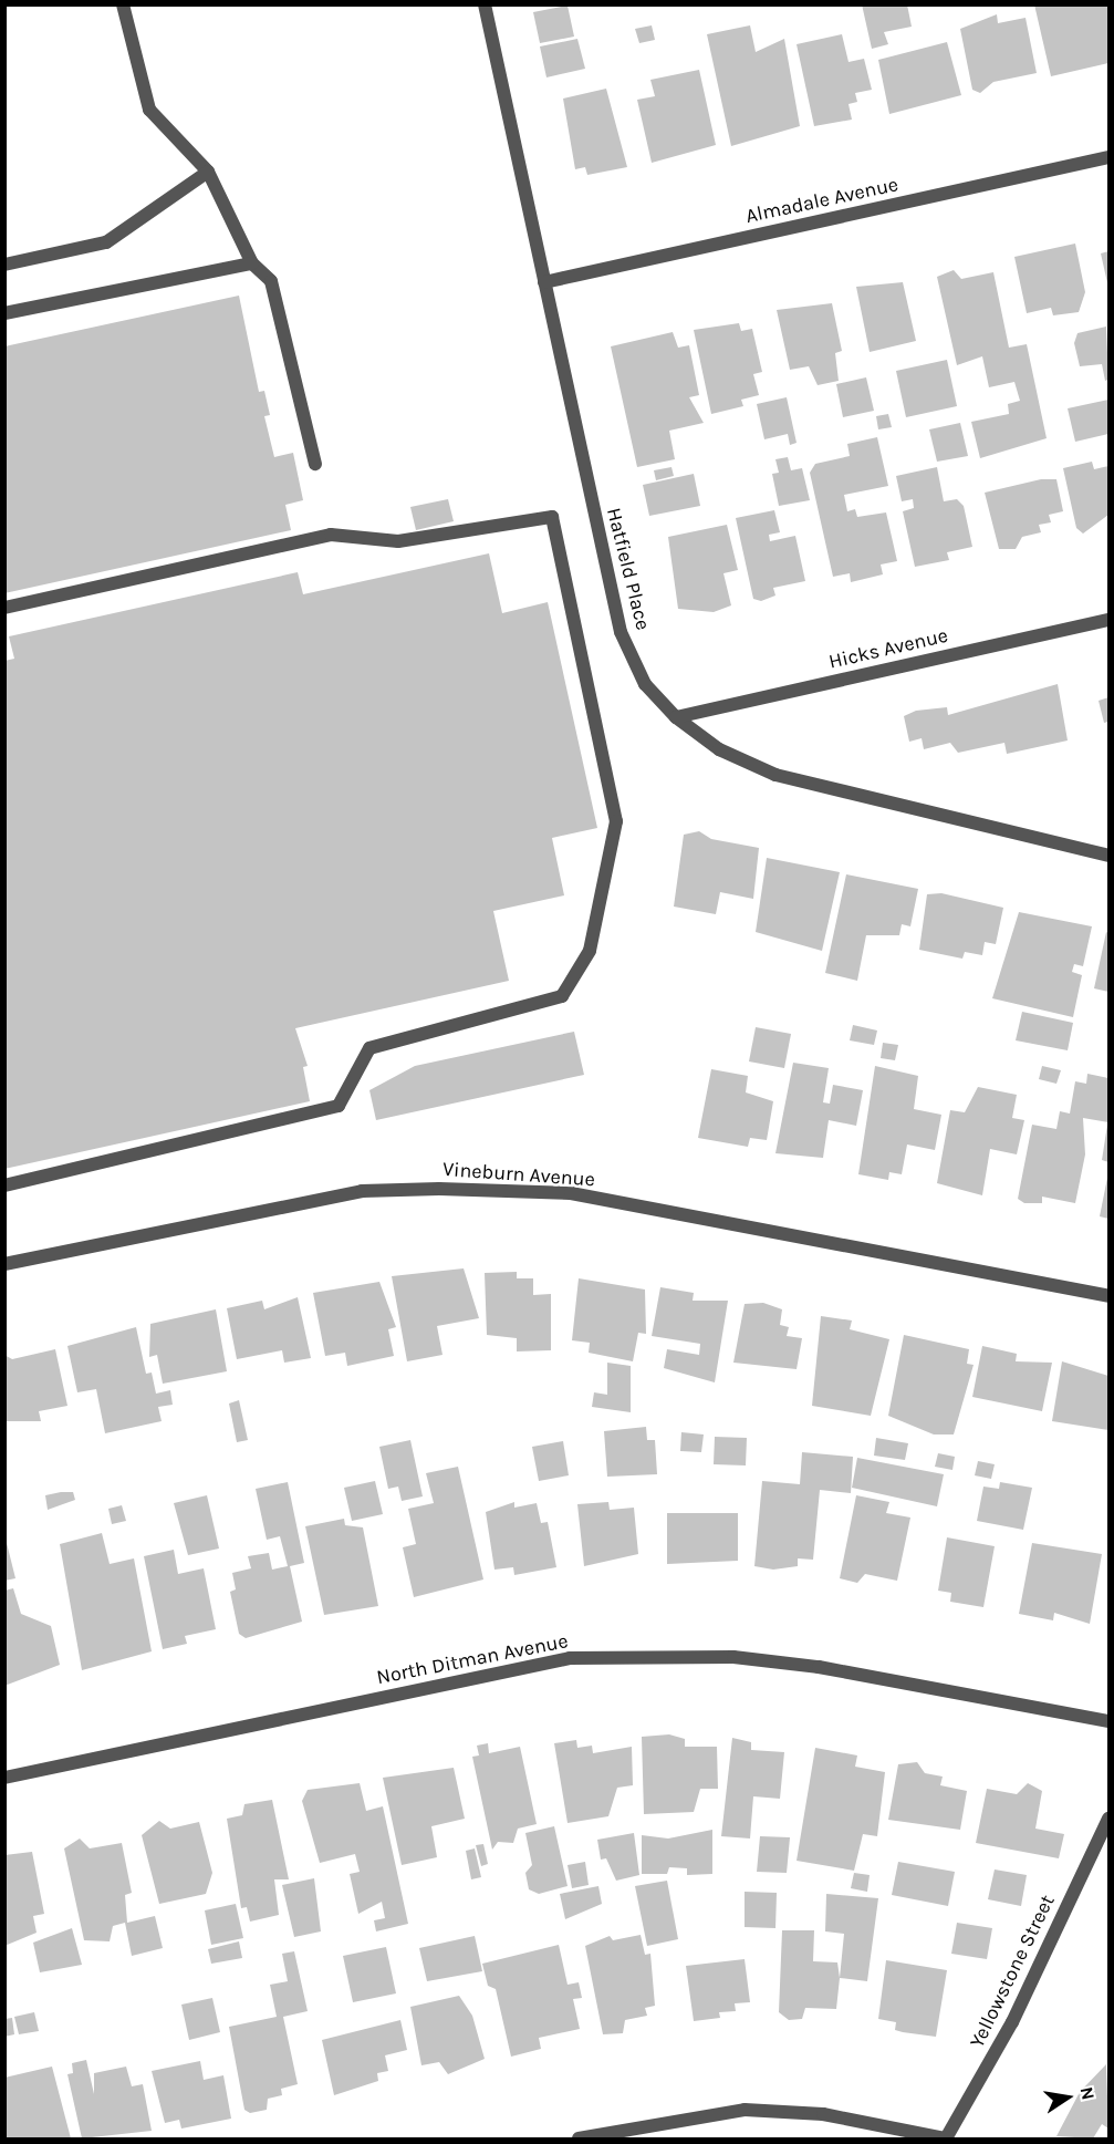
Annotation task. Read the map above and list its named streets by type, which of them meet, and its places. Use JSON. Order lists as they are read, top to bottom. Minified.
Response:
{"streets":{"street":["Almadale Avenue","Hatfield Place","Hicks Avenue","Vineburn Avenue","North Ditman Avenue","Yellowstone Street"]},"crossings":[["Almadale Avenue","Hatfield Place"],["Hatfield Place","Hicks Avenue"]],"north":"right"}
